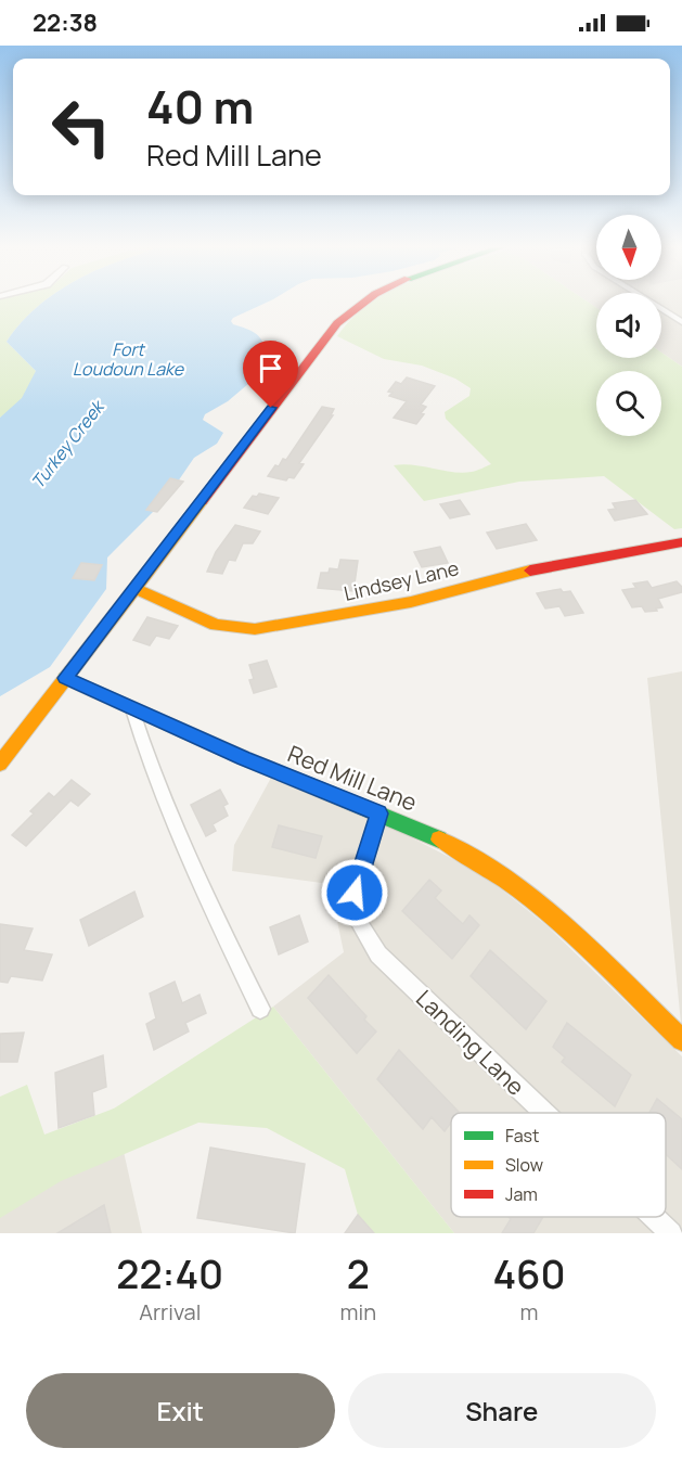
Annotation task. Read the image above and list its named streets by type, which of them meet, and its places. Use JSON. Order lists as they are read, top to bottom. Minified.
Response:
{"streets":{"street":["Lindsey Lane","Red Mill Lane","Landing Lane"]},"crossings":[["Red Mill Lane","Landing Lane"]],"water":["Fort Loudoun Lake","Turkey Creek"],"legend":["Fast","Slow","Jam"],"north":"bottom","page":{"status":"22:38","turn":["40 m","Red Mill Lane"],"eta":["22:40","Arrival","2","min","460","m"],"buttons":["Exit","Share"]}}
